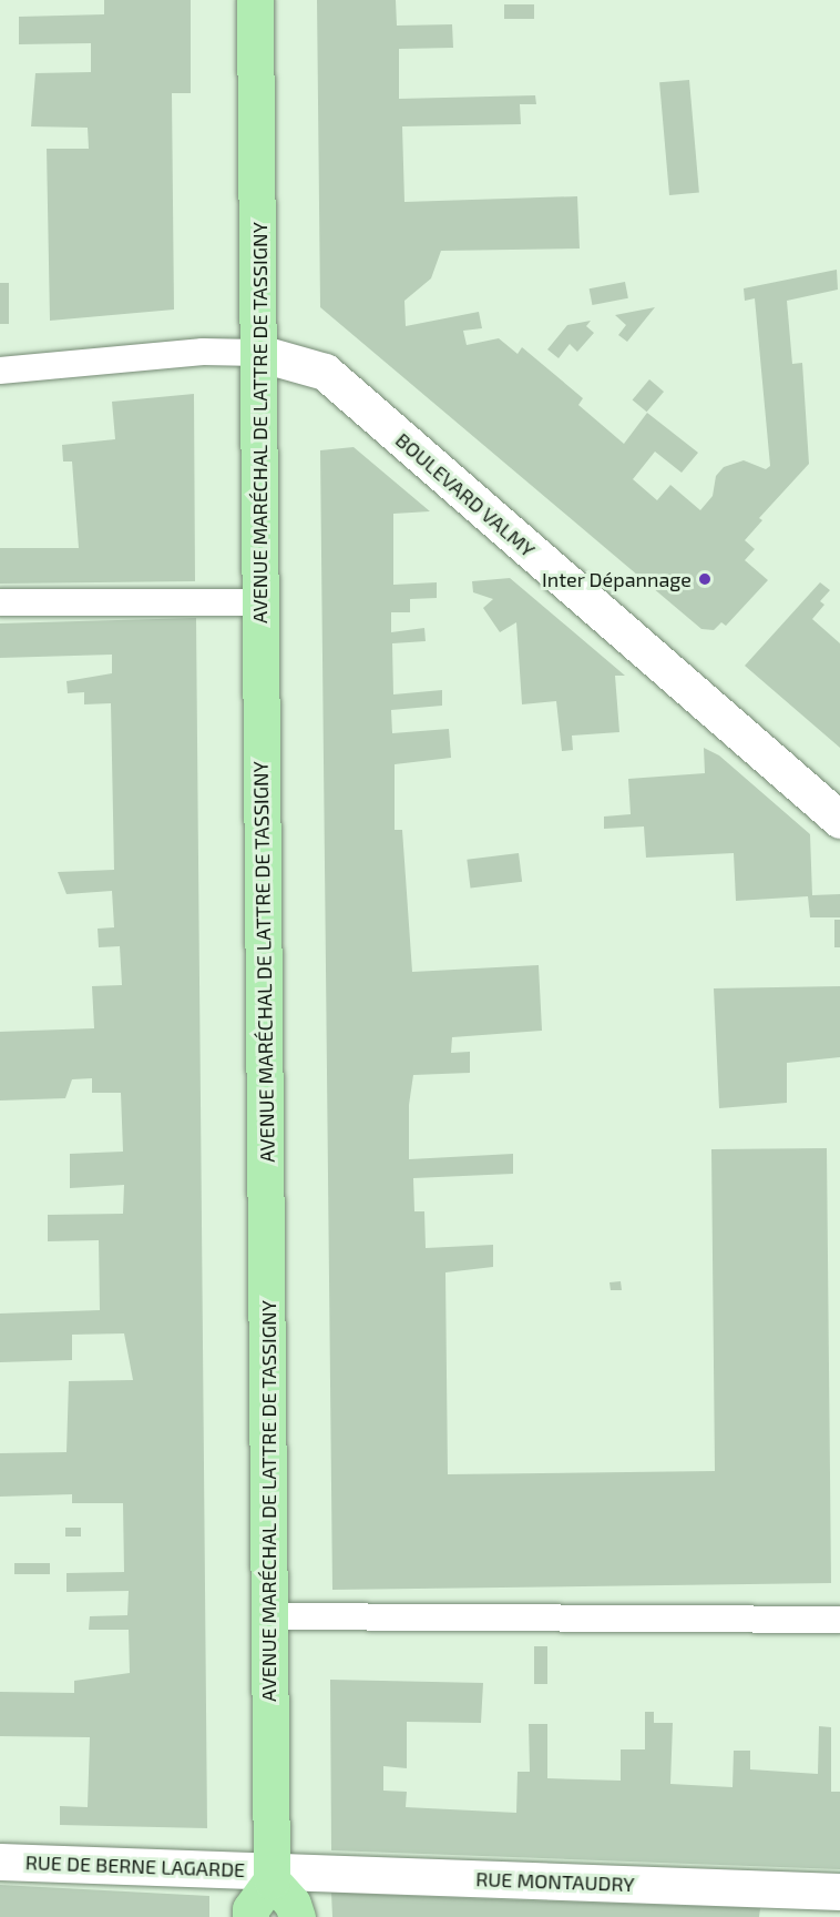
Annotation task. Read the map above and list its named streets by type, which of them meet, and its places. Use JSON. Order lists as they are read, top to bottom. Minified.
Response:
{"streets":{"main road":["AVENUE MARÉCHAL DE LATTRE DE TASSIGNY"],"street":["BOULEVARD VALMY","RUE DE BERNE LAGARDE","RUE MONTAUDRY"]},"crossings":[["AVENUE MARÉCHAL DE LATTRE DE TASSIGNY","BOULEVARD VALMY"],["AVENUE MARÉCHAL DE LATTRE DE TASSIGNY","RUE DE BERNE LAGARDE"],["AVENUE MARÉCHAL DE LATTRE DE TASSIGNY","RUE MONTAUDRY"],["RUE DE BERNE LAGARDE","RUE MONTAUDRY"]],"places":["Inter Dépannage"]}
